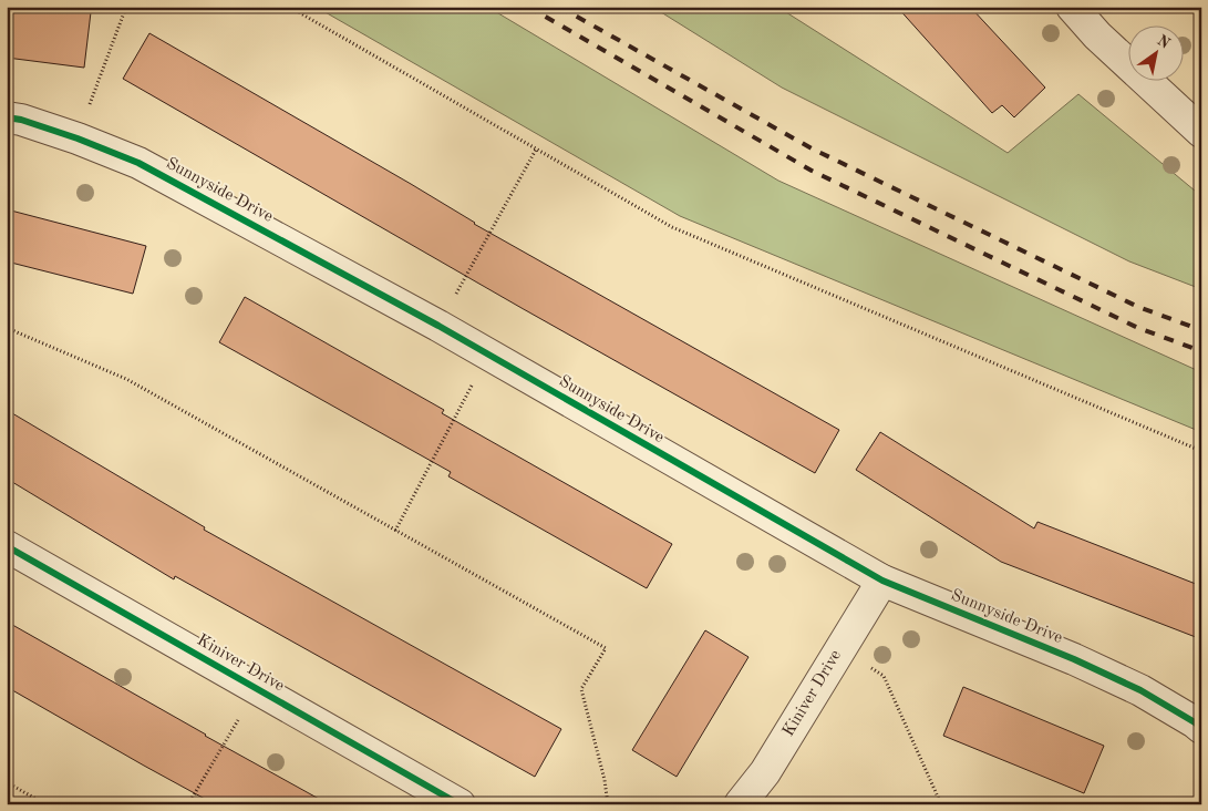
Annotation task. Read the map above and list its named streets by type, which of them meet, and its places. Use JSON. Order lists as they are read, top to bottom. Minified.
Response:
{"streets":{"street":["Sunnyside Drive","Kiniver Drive"]},"crossings":[["Sunnyside Drive","Kiniver Drive"]],"north":"top right"}
